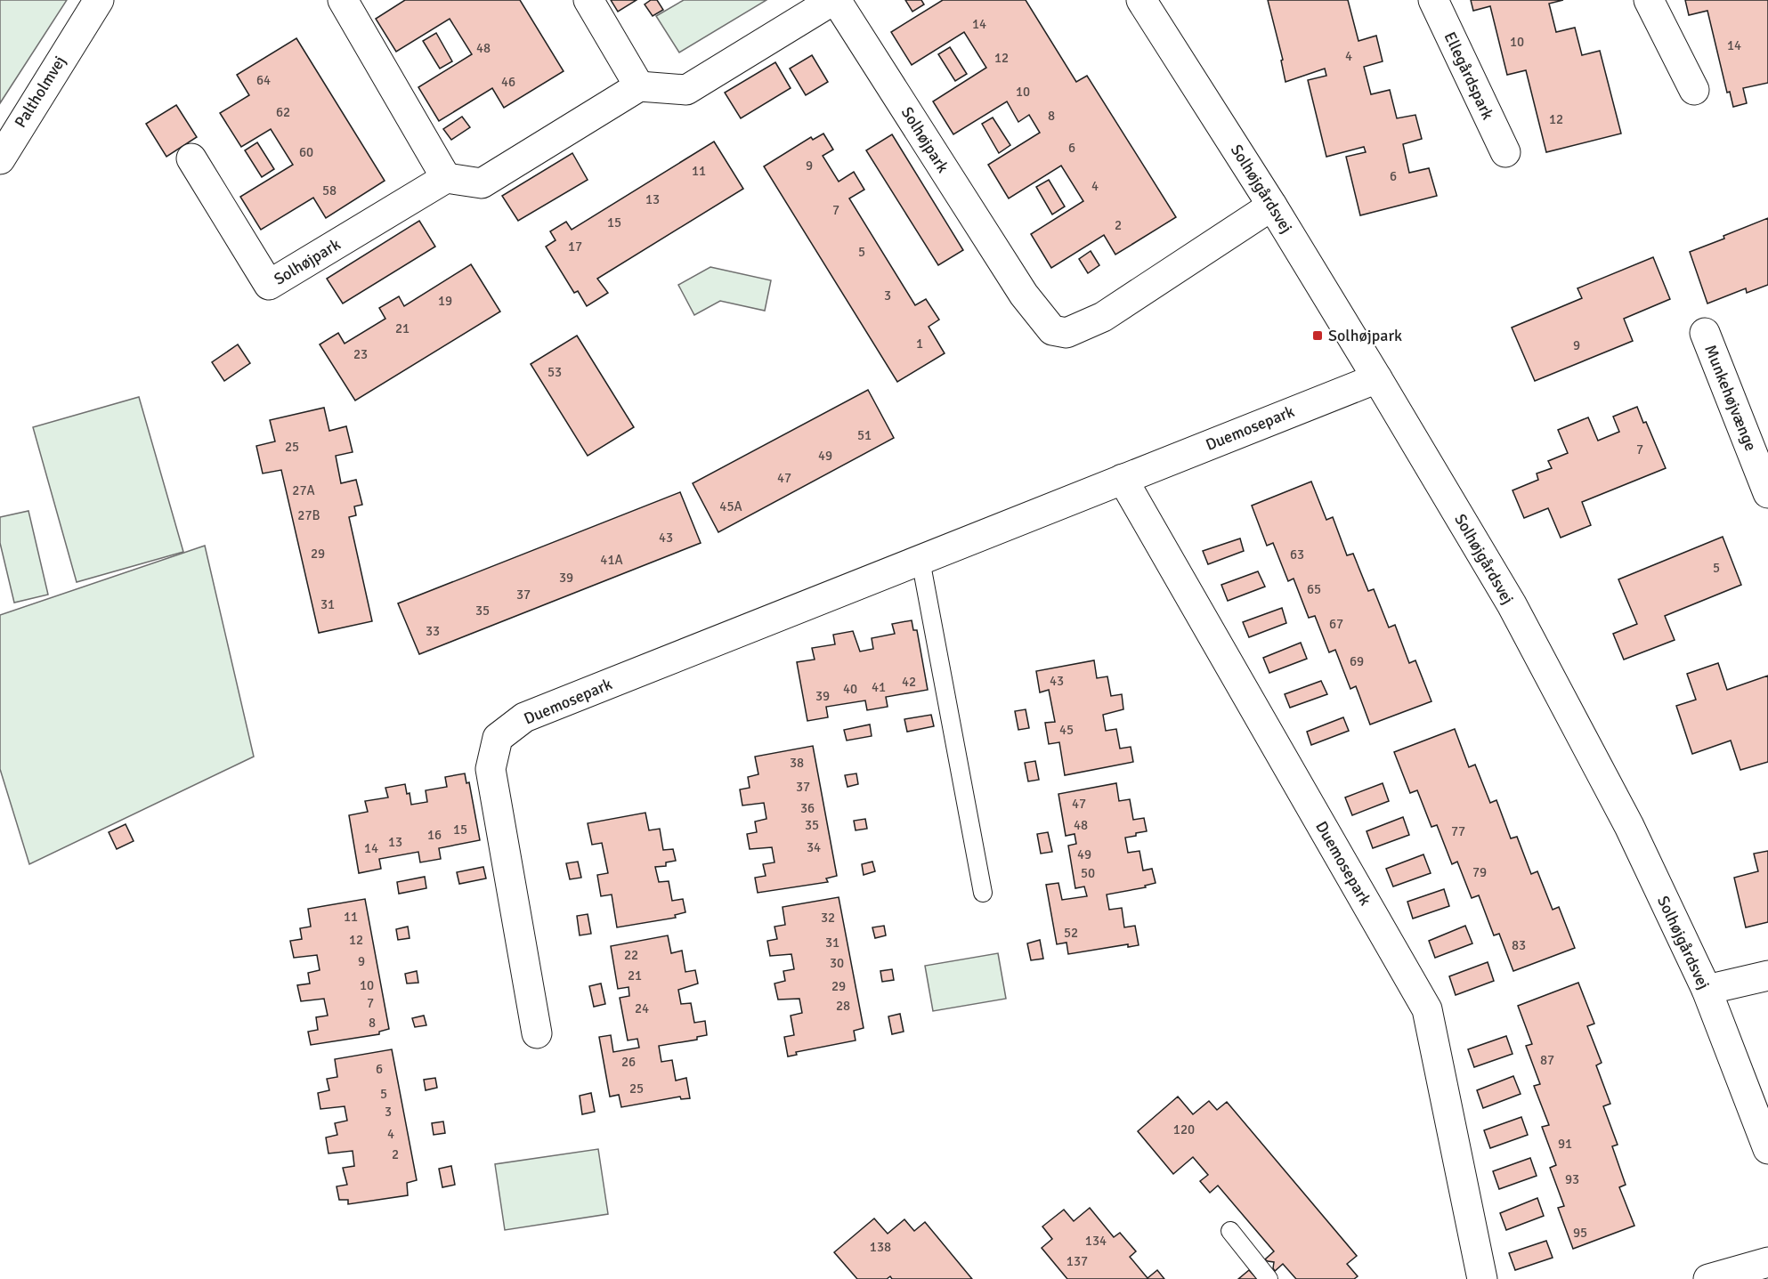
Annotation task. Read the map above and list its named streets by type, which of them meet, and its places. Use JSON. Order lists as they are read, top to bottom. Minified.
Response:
{"streets":{"street":["Ellegårdspark","Paltholmvej","Solhøjpark","Solhøjgårdsvej","Munkehøjvænge","Duemosepark"]},"crossings":[["Solhøjpark","Solhøjgårdsvej"],["Solhøjgårdsvej","Duemosepark"]],"places":{"transit":["Solhøjpark"]},"house_numbers":["14","10","14","48","4","12","64","46","10","62","8","12","6","60","9","11","6","4","58","13","7","15","2","17","5","3","19","21","1","9","23","53","51","25","7","49","47","27A","45A","27B","43","29","63","41A","5","39","65","37","31","35","67","33","69","43","42","41","40","39","45","38","37","47","36","35","48","15","77","16","13","34","14","49","79","50","11","32","52","12","31","83","22","9","30","21","10","29","7","28","24","8","87","26","6","25","5","3","120","4","91","2","93","95","134","138","137"]}
